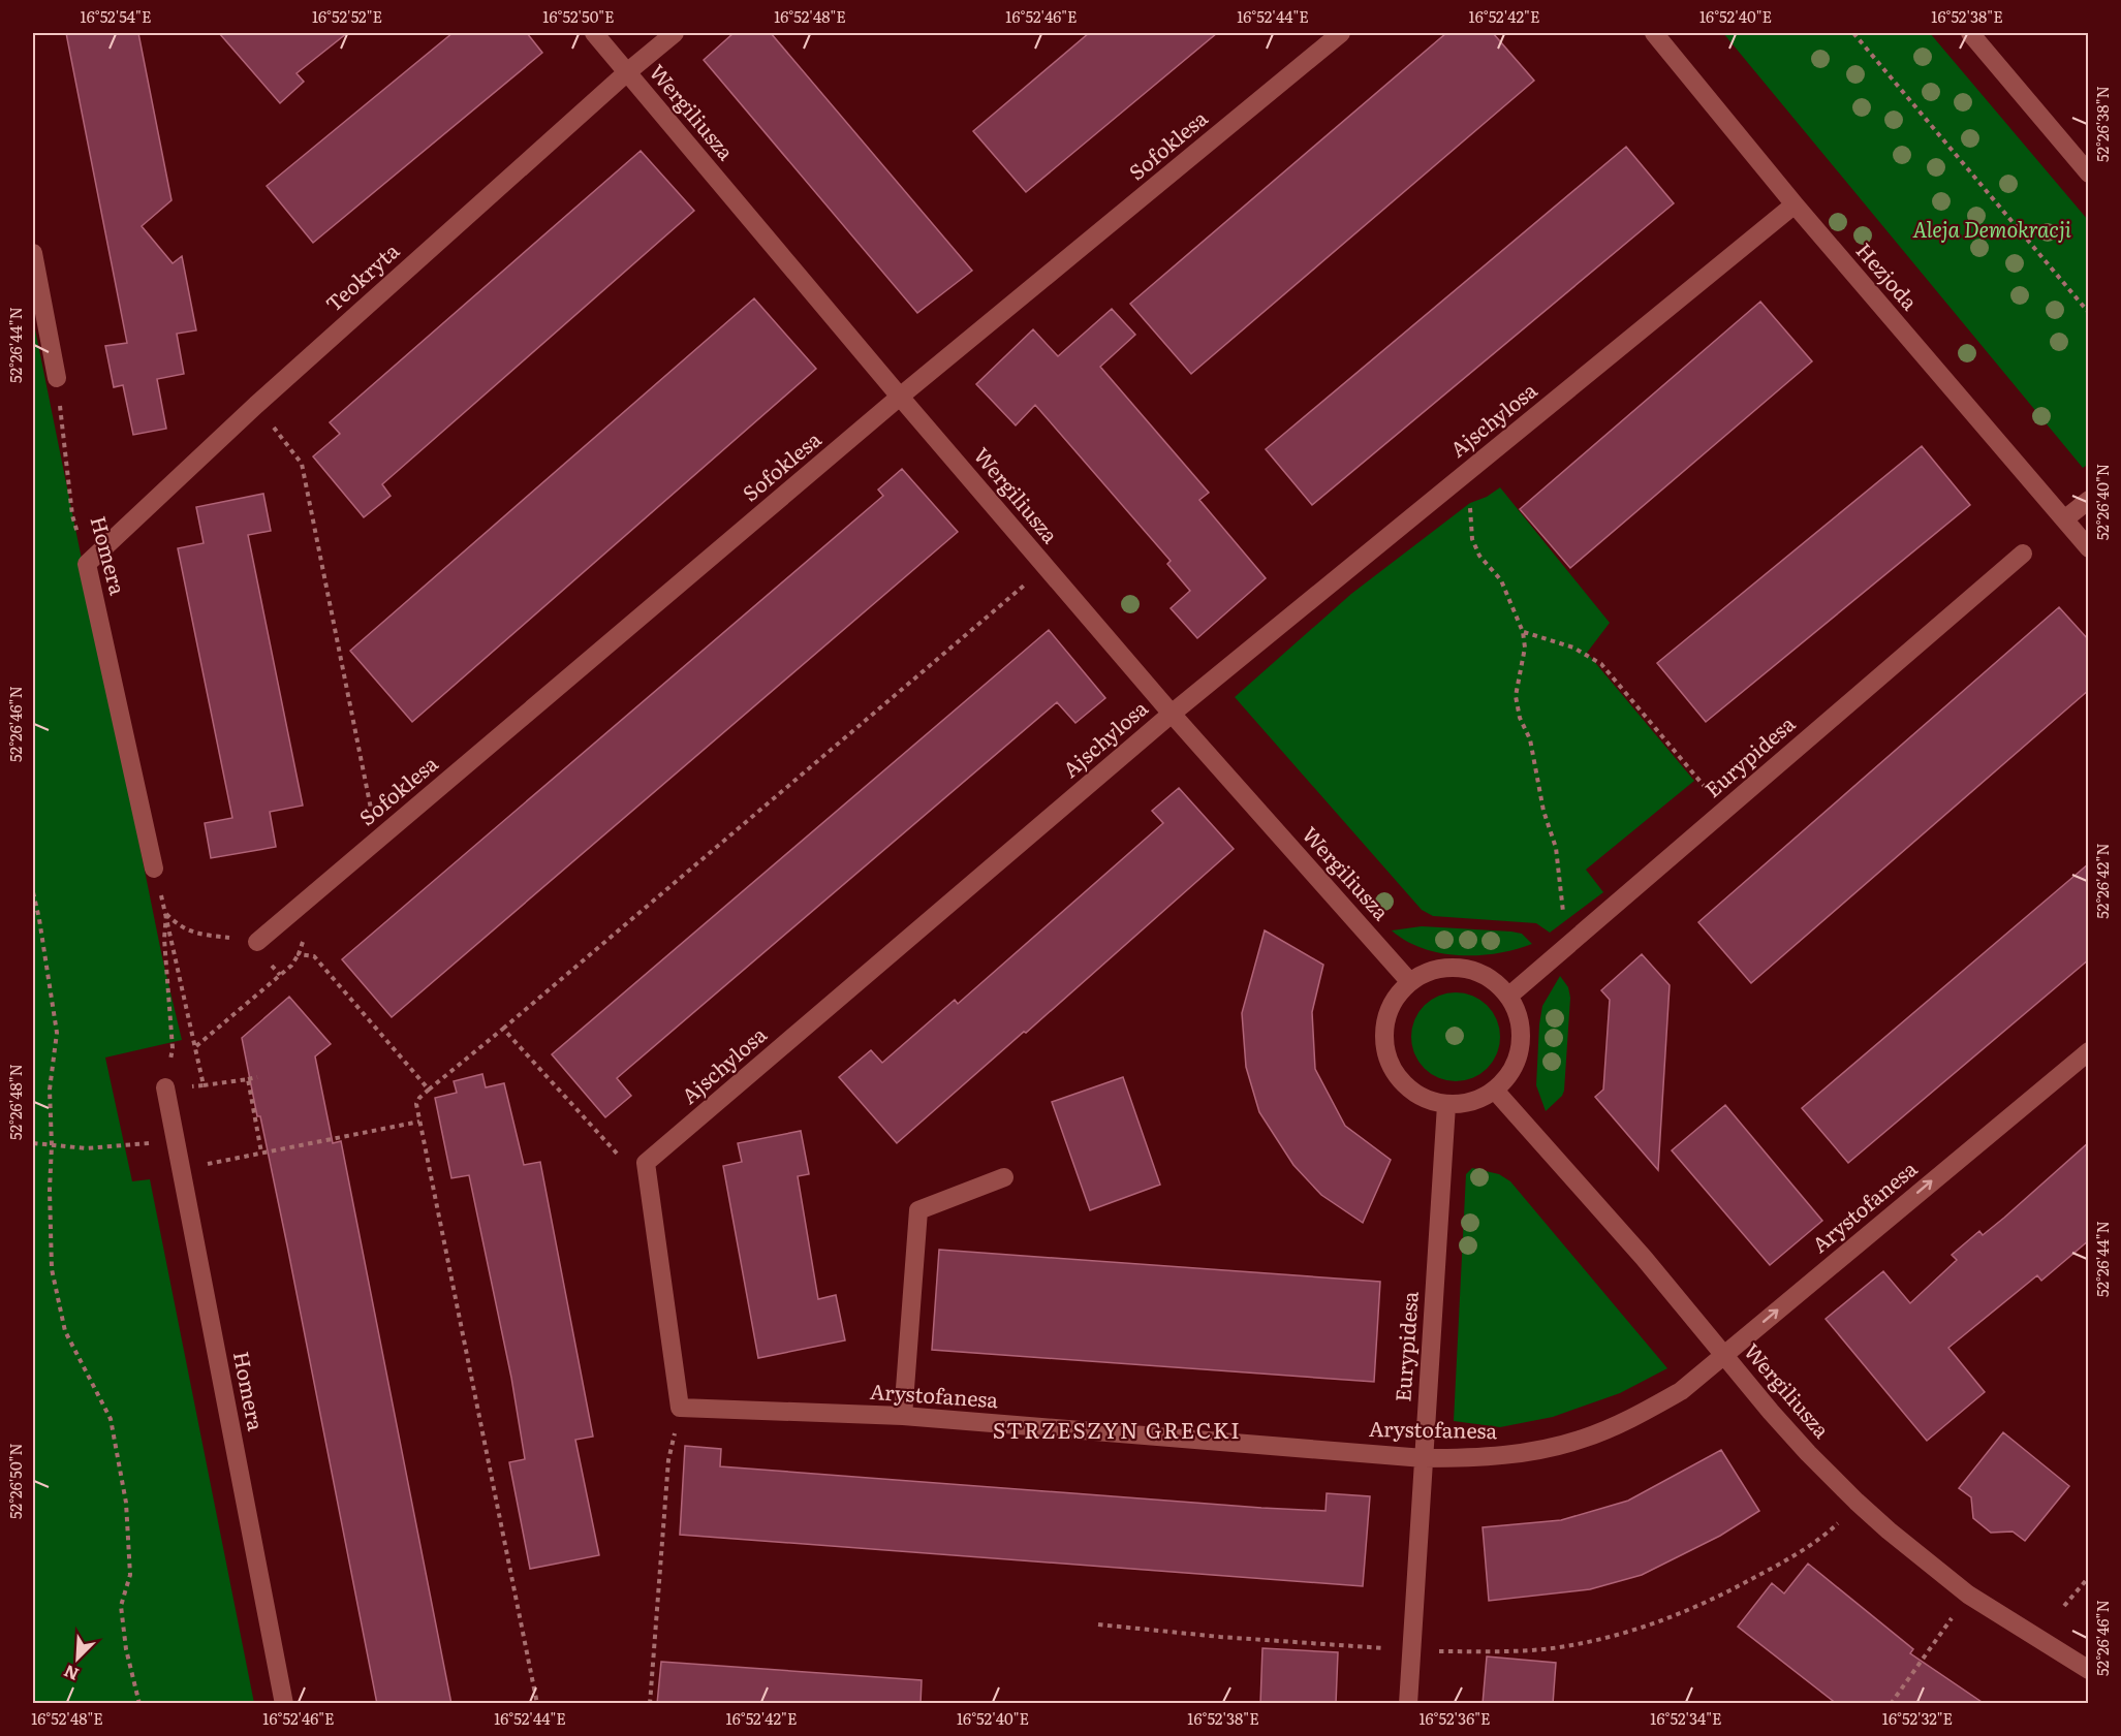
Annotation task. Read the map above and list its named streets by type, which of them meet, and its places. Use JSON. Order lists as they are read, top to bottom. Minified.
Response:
{"streets":{"street":["Wergiliusza","Sofoklesa","Hezjoda","Teokryta","Ajschylosa","Homera","Eurypidesa","Arystofanesa"]},"crossings":[["Wergiliusza","Sofoklesa"],["Wergiliusza","Teokryta"],["Wergiliusza","Ajschylosa"],["Wergiliusza","Eurypidesa"],["Wergiliusza","Arystofanesa"],["Hezjoda","Ajschylosa"],["Teokryta","Homera"],["Eurypidesa","Arystofanesa"]],"districts":["STRZESZYN GRECKI"],"parks":["Aleja Demokracji"],"north":"bottom left","coordinates":["16°52'54\"E","16°52'52\"E","16°52'50\"E","16°52'48\"E","16°52'46\"E","16°52'44\"E","16°52'42\"E","16°52'40\"E","16°52'38\"E","52°26'38\"N","52°26'44\"N","52°26'40\"N","52°26'46\"N","52°26'42\"N","52°26'48\"N","52°26'50\"N","16°52'36\"E","16°52'34\"E","16°52'32\"E"]}
